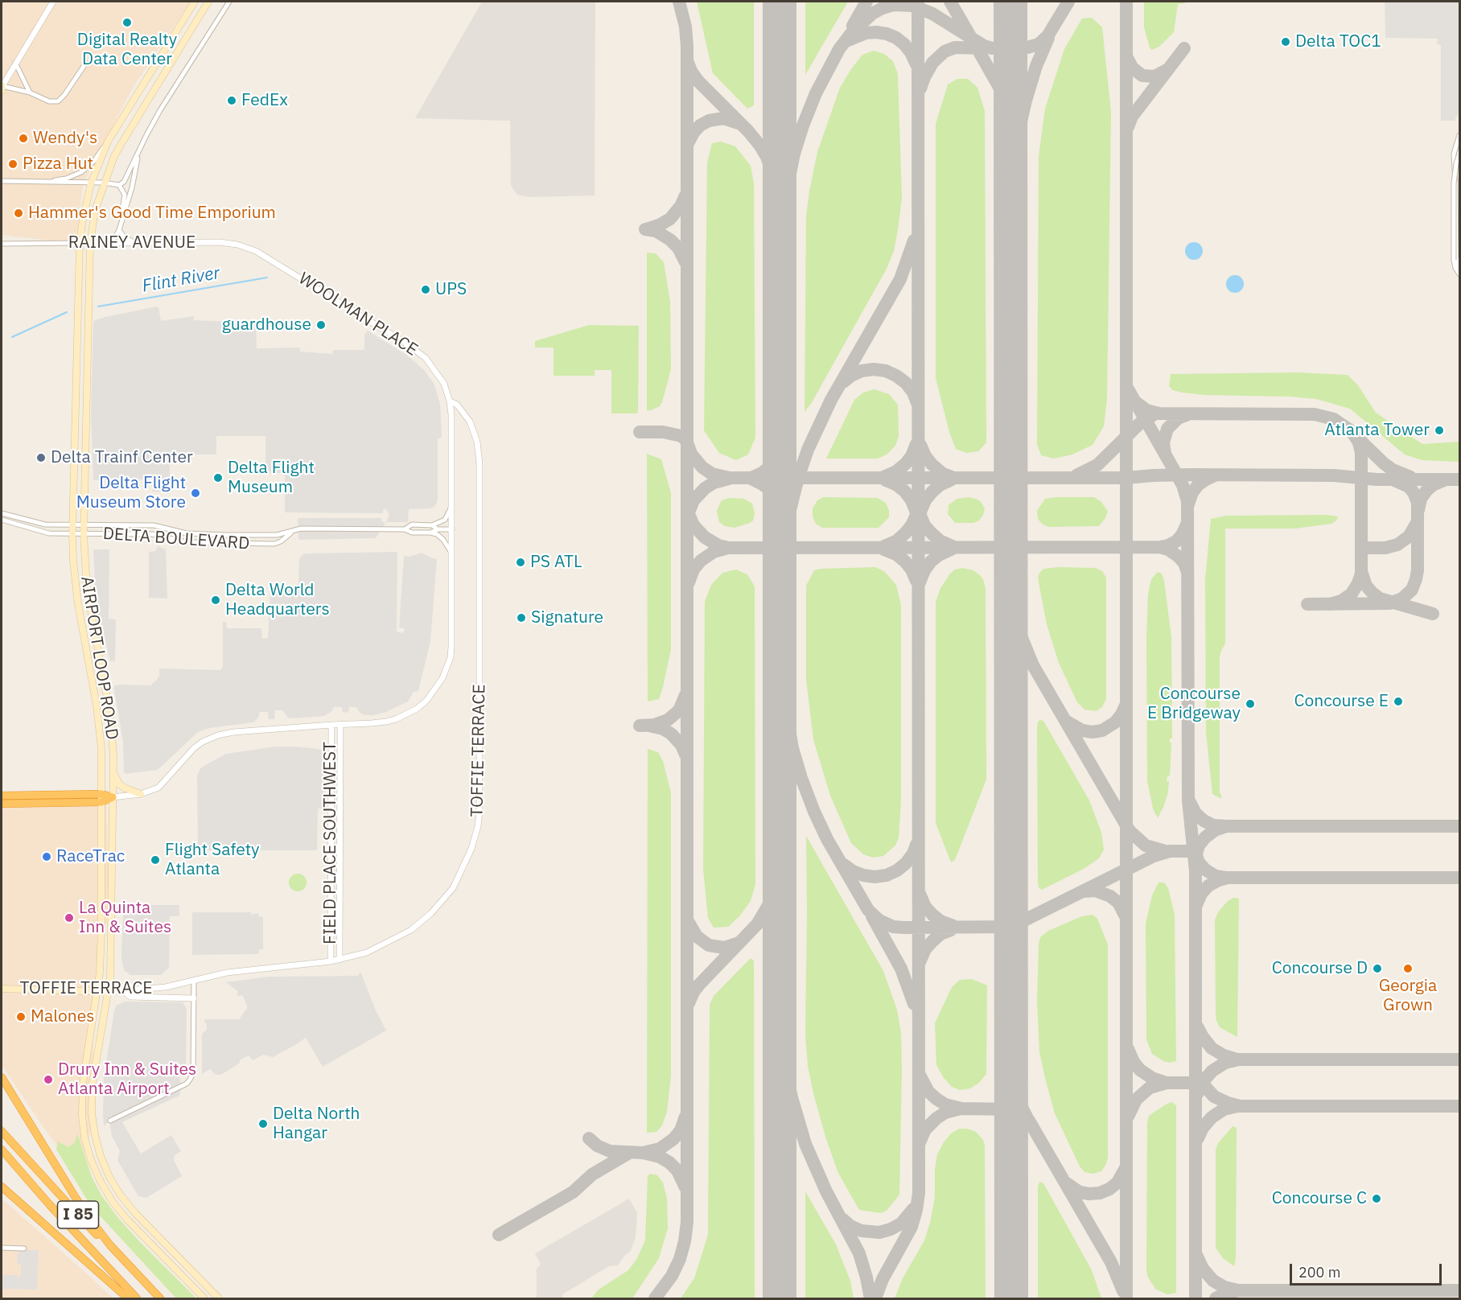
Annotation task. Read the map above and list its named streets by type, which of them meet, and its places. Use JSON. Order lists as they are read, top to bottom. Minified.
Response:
{"streets":{"highway":["I 85"],"main road":["AIRPORT LOOP ROAD","TOFFIE TERRACE"],"street":["RAINEY AVENUE","WOOLMAN PLACE","DELTA BOULEVARD","FIELD PLACE SOUTHWEST"]},"crossings":[["RAINEY AVENUE","WOOLMAN PLACE"],["RAINEY AVENUE","AIRPORT LOOP ROAD"],["WOOLMAN PLACE","DELTA BOULEVARD"],["WOOLMAN PLACE","TOFFIE TERRACE"],["WOOLMAN PLACE","FIELD PLACE SOUTHWEST"],["DELTA BOULEVARD","AIRPORT LOOP ROAD"],["AIRPORT LOOP ROAD","TOFFIE TERRACE"],["TOFFIE TERRACE","FIELD PLACE SOUTHWEST"]],"water":["Flint River"],"places":["Digital Realty Data Center","Delta TOC1","FedEx","Wendy's","Pizza Hut","Hammer's Good Time Emporium","UPS","guardhouse","Atlanta Tower","Delta Trainf Center","Delta Flight Museum","Delta Flight Museum Store","PS ATL","Delta World Headquarters","Signature","Concourse E","Concourse E Bridgeway","RaceTrac","Flight Safety Atlanta","La Quinta Inn & Suites","Concourse D","Georgia Grown","Malones","Drury Inn & Suites Atlanta Airport","Delta North Hangar","Concourse C"],"scale_bar":"200 m"}
